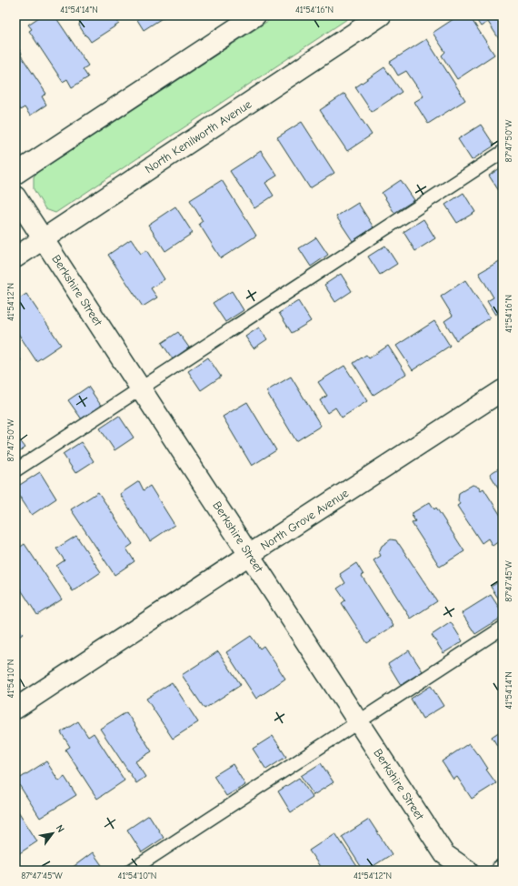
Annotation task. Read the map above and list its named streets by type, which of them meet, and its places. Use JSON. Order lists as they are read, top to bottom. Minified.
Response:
{"streets":{"street":["North Kenilworth Avenue","Berkshire Street","North Grove Avenue"]},"crossings":[["North Kenilworth Avenue","Berkshire Street"],["Berkshire Street","North Grove Avenue"]],"north":"top right","coordinates":["41°54'14\"N","41°54'16\"N","87°47'50\"W","41°54'12\"N","87°47'45\"W","41°54'10\"N"]}
